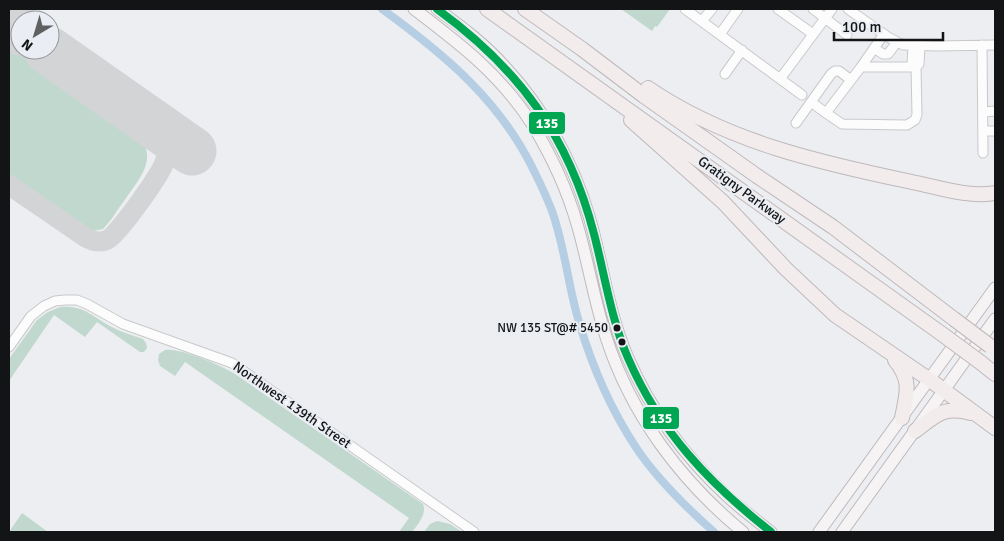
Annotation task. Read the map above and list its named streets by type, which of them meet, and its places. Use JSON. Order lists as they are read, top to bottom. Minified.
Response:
{"streets":{"highway":["Gratigny Parkway"],"street":["Northwest 139th Street"]},"places":["NW 135 ST@# 5450"],"lines":["transit line 135"],"scale_bar":"100 m","north":"bottom left"}
